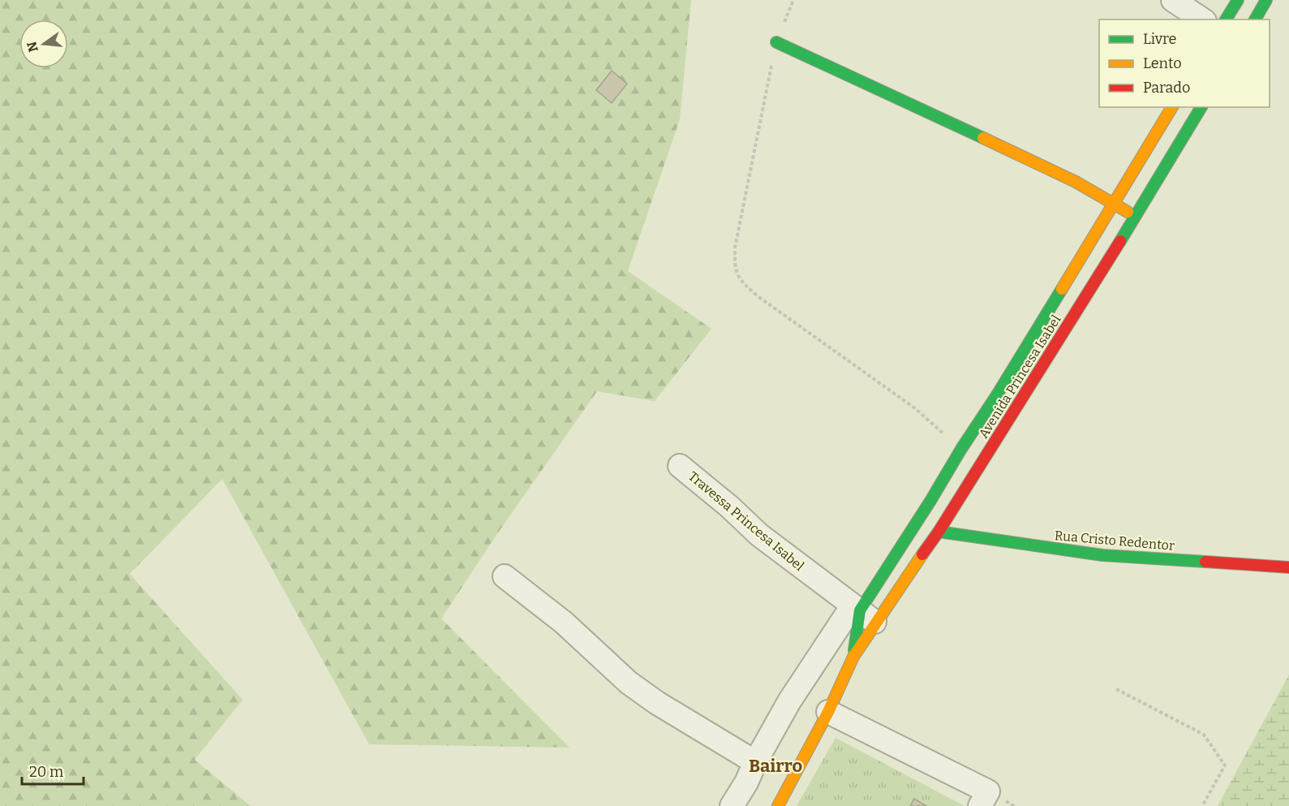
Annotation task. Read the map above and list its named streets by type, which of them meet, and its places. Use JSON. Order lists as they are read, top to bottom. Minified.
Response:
{"streets":{"street":["Avenida Princesa Isabel","Travessa Princesa Isabel","Rua Cristo Redentor"]},"crossings":[["Avenida Princesa Isabel","Travessa Princesa Isabel"],["Avenida Princesa Isabel","Rua Cristo Redentor"]],"districts":["Bairro"],"legend":["Livre","Lento","Parado"],"scale_bar":"20 m","north":"left"}
